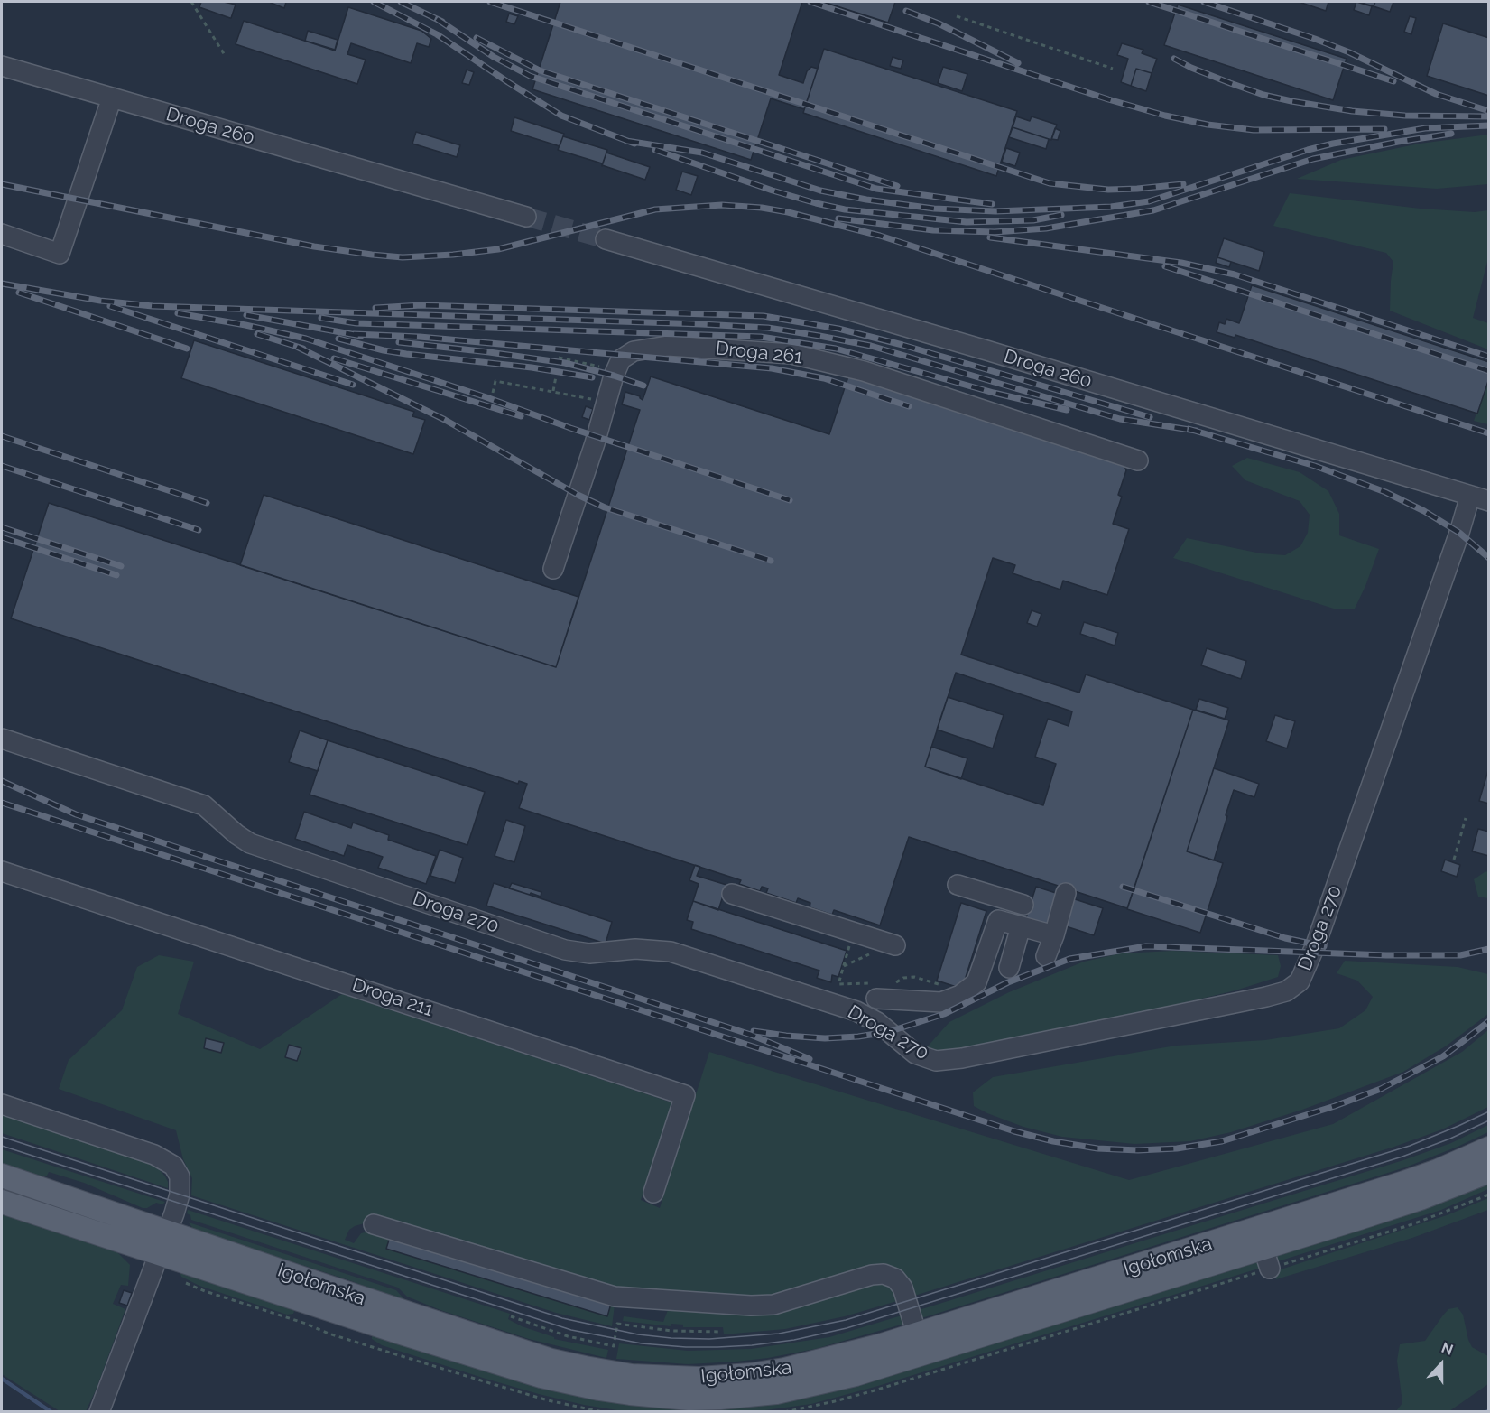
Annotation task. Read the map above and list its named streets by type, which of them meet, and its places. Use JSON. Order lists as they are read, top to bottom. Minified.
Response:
{"streets":{"main road":["Igołomska"],"street":["Droga 260","Droga 261","Droga 270","Droga 211"]},"crossings":[["Droga 260","Droga 270"]],"north":"top"}
